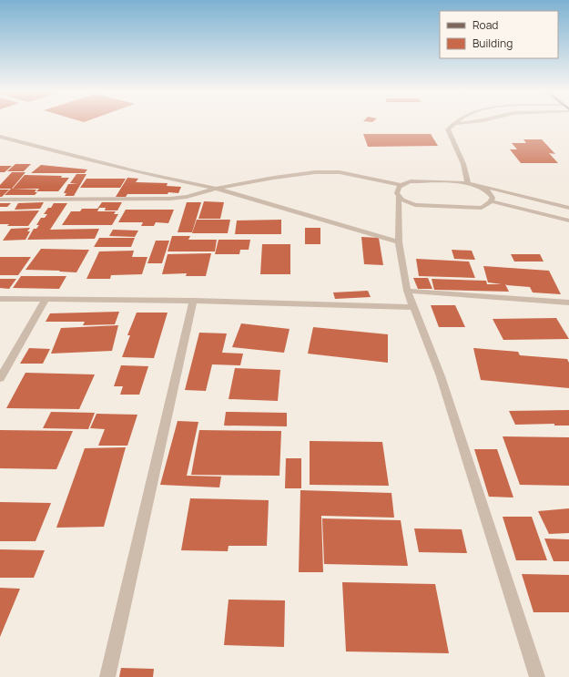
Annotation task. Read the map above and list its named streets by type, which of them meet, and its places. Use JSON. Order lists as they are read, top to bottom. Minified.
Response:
{"legend":["Road","Building"]}
